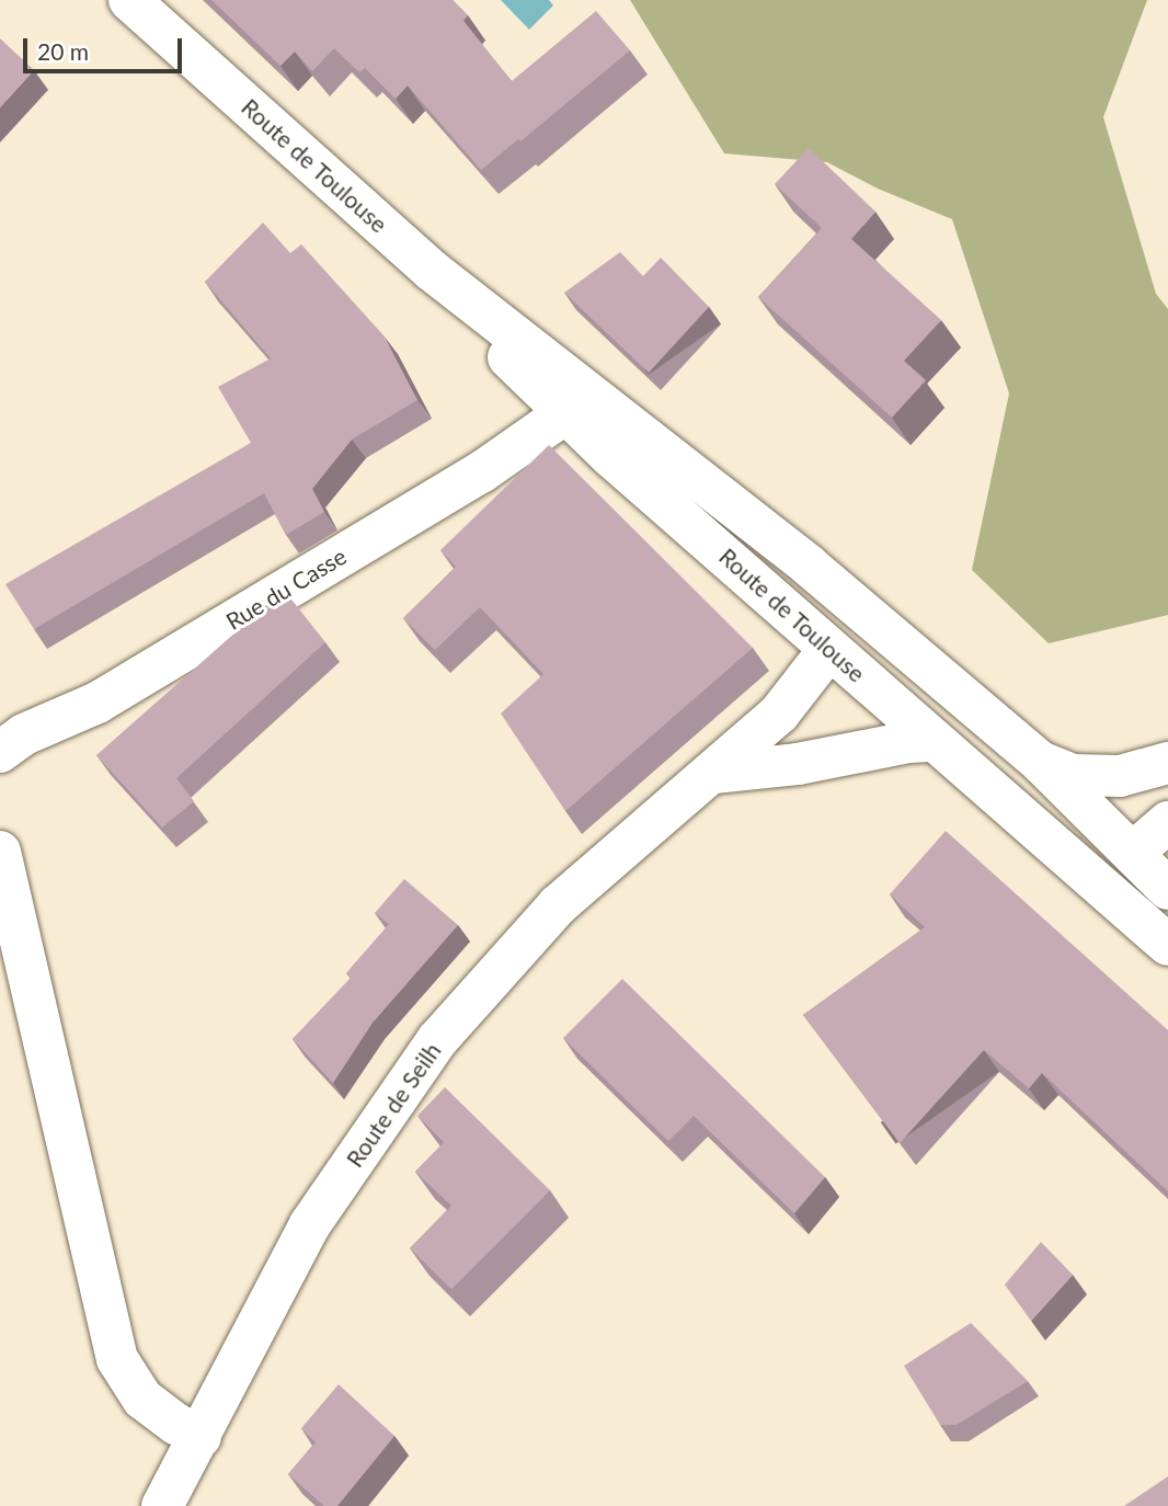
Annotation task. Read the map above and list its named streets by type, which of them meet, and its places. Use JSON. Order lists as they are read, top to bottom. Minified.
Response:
{"streets":{"street":["Route de Toulouse","Rue du Casse","Route de Seilh"]},"crossings":[["Route de Toulouse","Rue du Casse"],["Route de Toulouse","Route de Seilh"]],"scale_bar":"20 m"}
